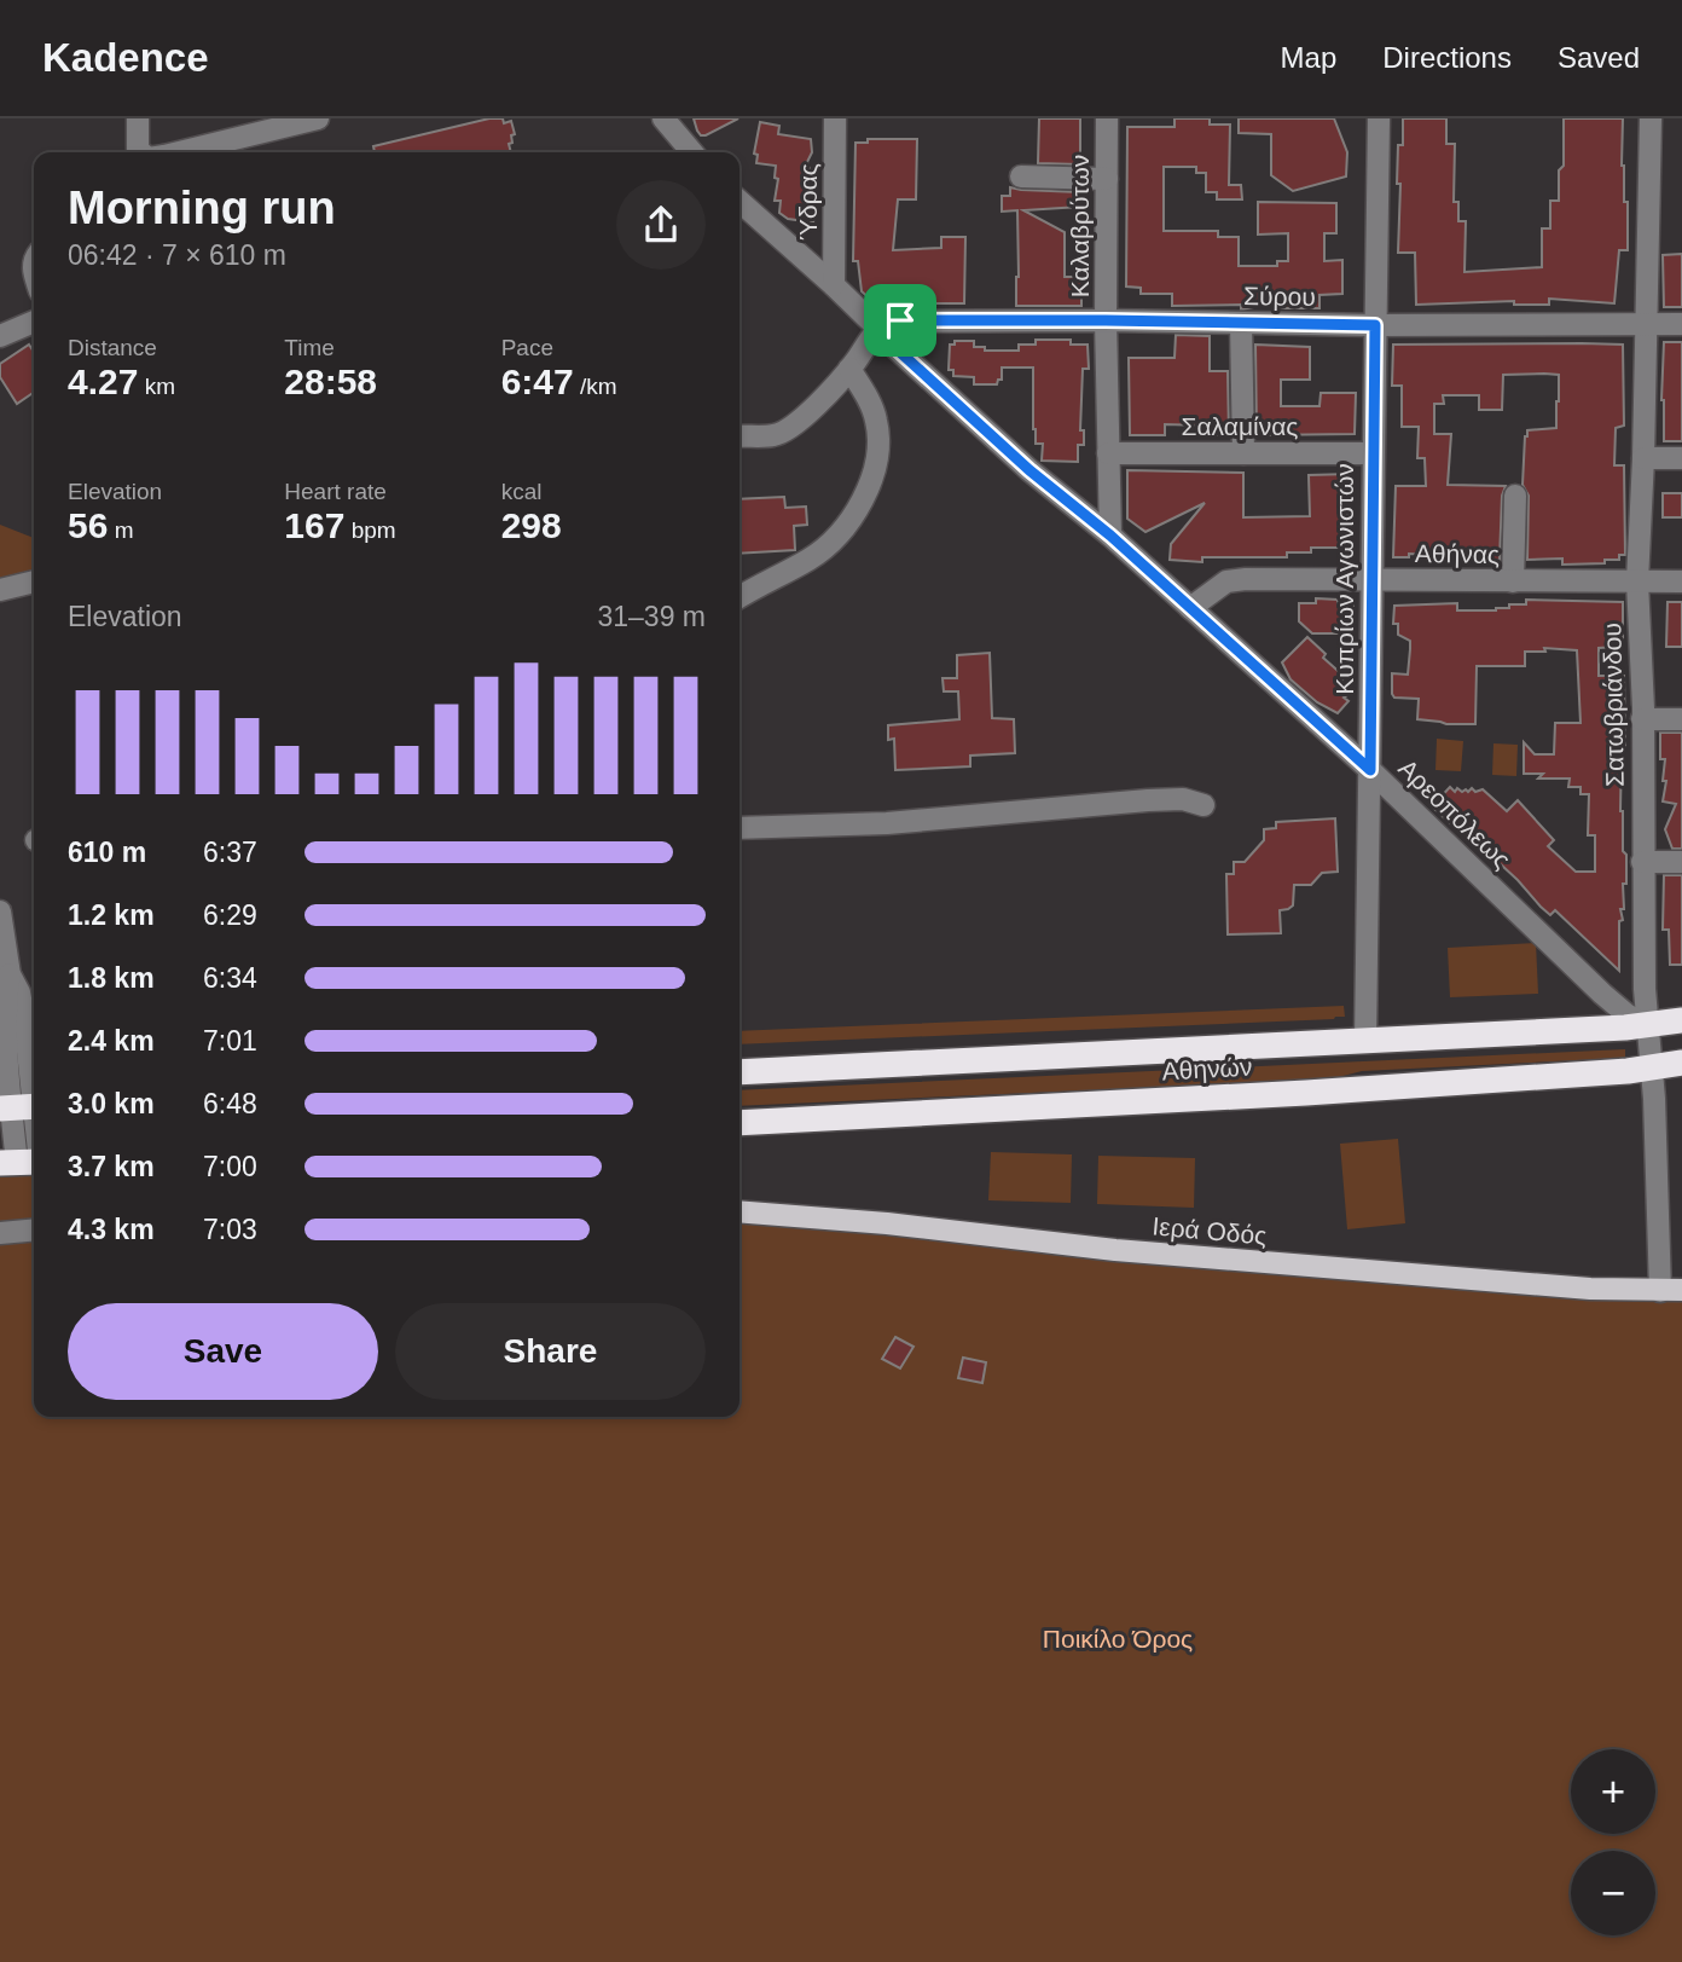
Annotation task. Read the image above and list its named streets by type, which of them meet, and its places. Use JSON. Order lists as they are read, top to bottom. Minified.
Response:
{"streets":{"highway":["Αθηνών"],"main road":["Ιερά Οδός"],"street":["Ύδρας","Καλαβρύτων","Σύρου","Σαλαμίνας","Αθήνας","Κυπρίων Αγωνιστών","Σατωβριάνδου","Αρεοπόλεως"]},"crossings":[["Καλαβρύτων","Σύρου"],["Καλαβρύτων","Σαλαμίνας"],["Καλαβρύτων","Αρεοπόλεως"],["Σύρου","Κυπρίων Αγωνιστών"],["Σύρου","Σατωβριάνδου"],["Σύρου","Αρεοπόλεως"],["Σαλαμίνας","Κυπρίων Αγωνιστών"],["Αθήνας","Κυπρίων Αγωνιστών"],["Αθήνας","Σατωβριάνδου"],["Αθήνας","Αρεοπόλεως"],["Κυπρίων Αγωνιστών","Αρεοπόλεως"],["Κυπρίων Αγωνιστών","Αθηνών"],["Σατωβριάνδου","Αρεοπόλεως"],["Σατωβριάνδου","Αθηνών"],["Σατωβριάνδου","Ιερά Οδός"],["Αρεοπόλεως","Αθηνών"]],"parks":["Ποικίλο Όρος"],"page":{"header":"Kadence","nav":["Map","Directions","Saved"],"heading":["Morning run","06:42 · 7 × 610 m"],"stats":[["Distance","4.27 km"],["Time","28:58"],["Pace","6:47 /km"],["Elevation","56 m"],["Heart rate","167 bpm"],["kcal","298"]],"chart":["Elevation","31–39 m"],"list":[{"name":"610 m","note":"6:37"},{"name":"1.2 km","note":"6:29"},{"name":"1.8 km","note":"6:34"},{"name":"2.4 km","note":"7:01"},{"name":"3.0 km","note":"6:48"},{"name":"3.7 km","note":"7:00"},{"name":"4.3 km","note":"7:03"}],"buttons":["Save","Share"],"map_buttons":["+","−"]}}
